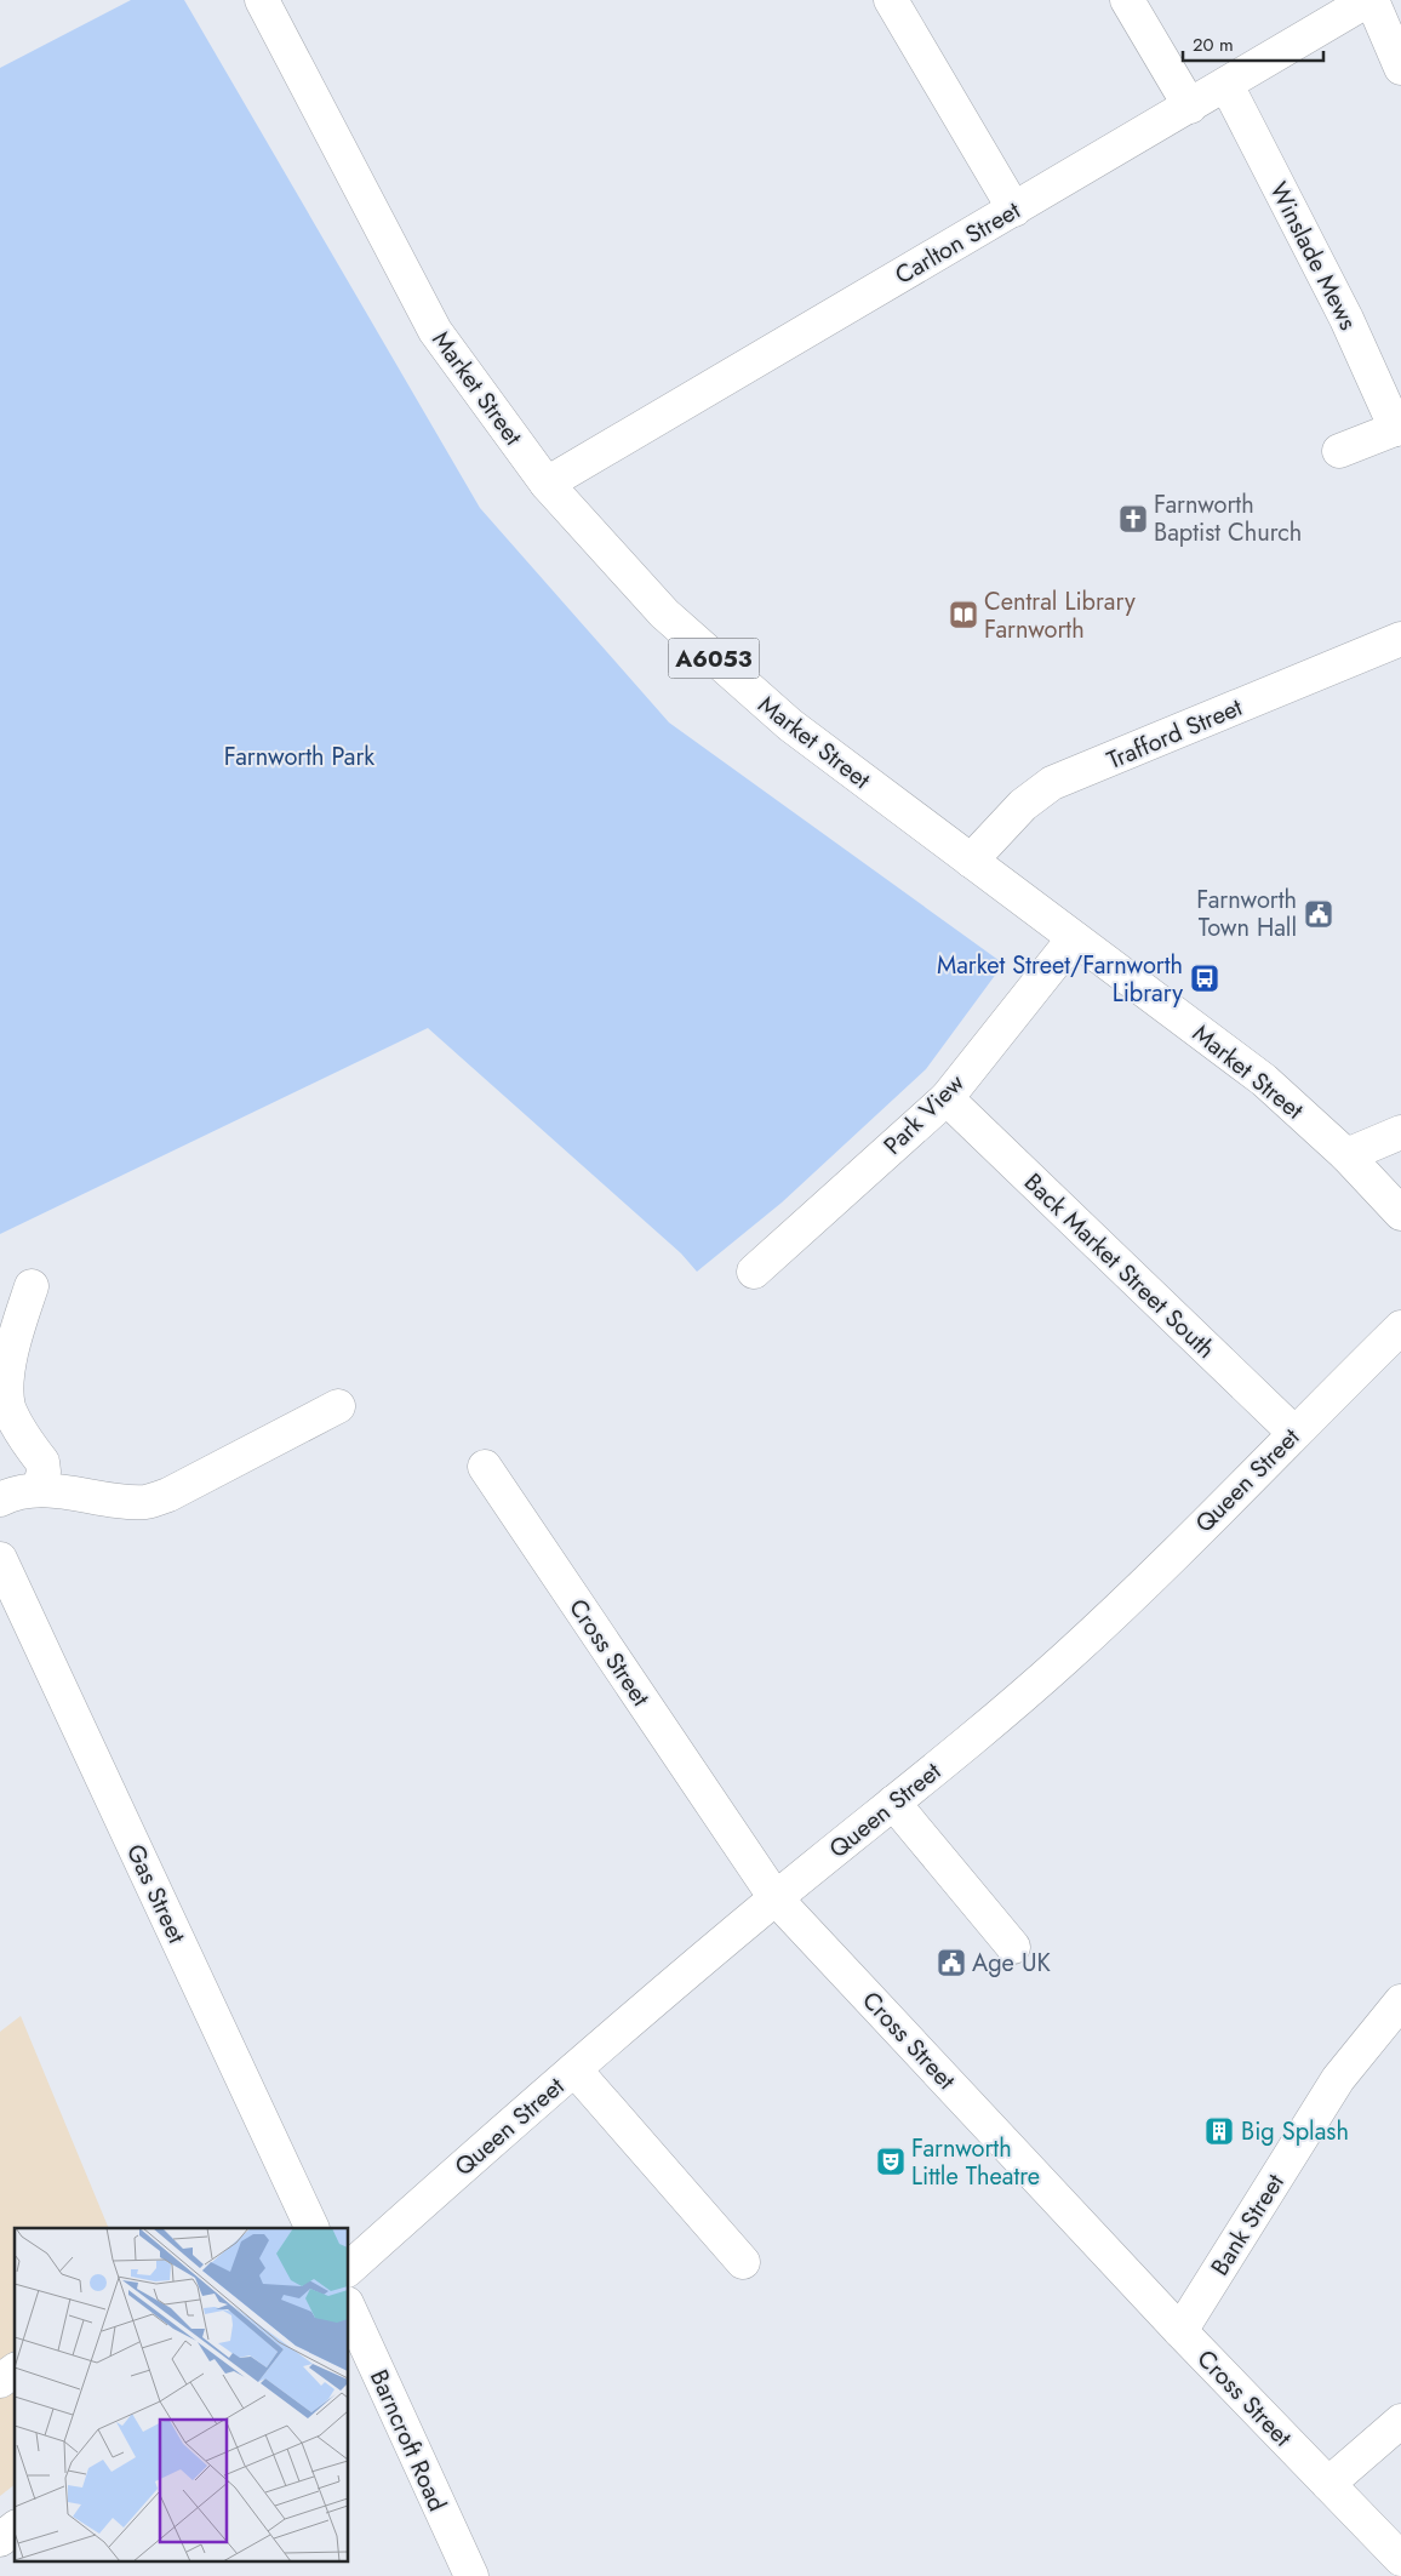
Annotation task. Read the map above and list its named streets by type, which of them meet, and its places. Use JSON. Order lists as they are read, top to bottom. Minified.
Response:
{"streets":{"street":["Carlton Street","Winslade Mews","Market Street","A6053","Trafford Street","Park View","Back Market Street South","Queen Street","Cross Street","Gas Street","Bank Street","Barncroft Road"]},"crossings":[["Carlton Street","Winslade Mews"],["Carlton Street","Market Street"],["Market Street","Trafford Street"],["Market Street","Park View"],["Park View","Back Market Street South"],["Back Market Street South","Queen Street"],["Queen Street","Cross Street"],["Cross Street","Bank Street"]],"parks":["Farnworth Park"],"places":{"church":["Farnworth Baptist Church"],"library":["Central Library Farnworth"],"public building":["Farnworth Town Hall","Age UK"],"bus stop":["Market Street/Farnworth Library"],"building":["Big Splash"],"theatre":["Farnworth Little Theatre"]},"scale_bar":"20 m"}
